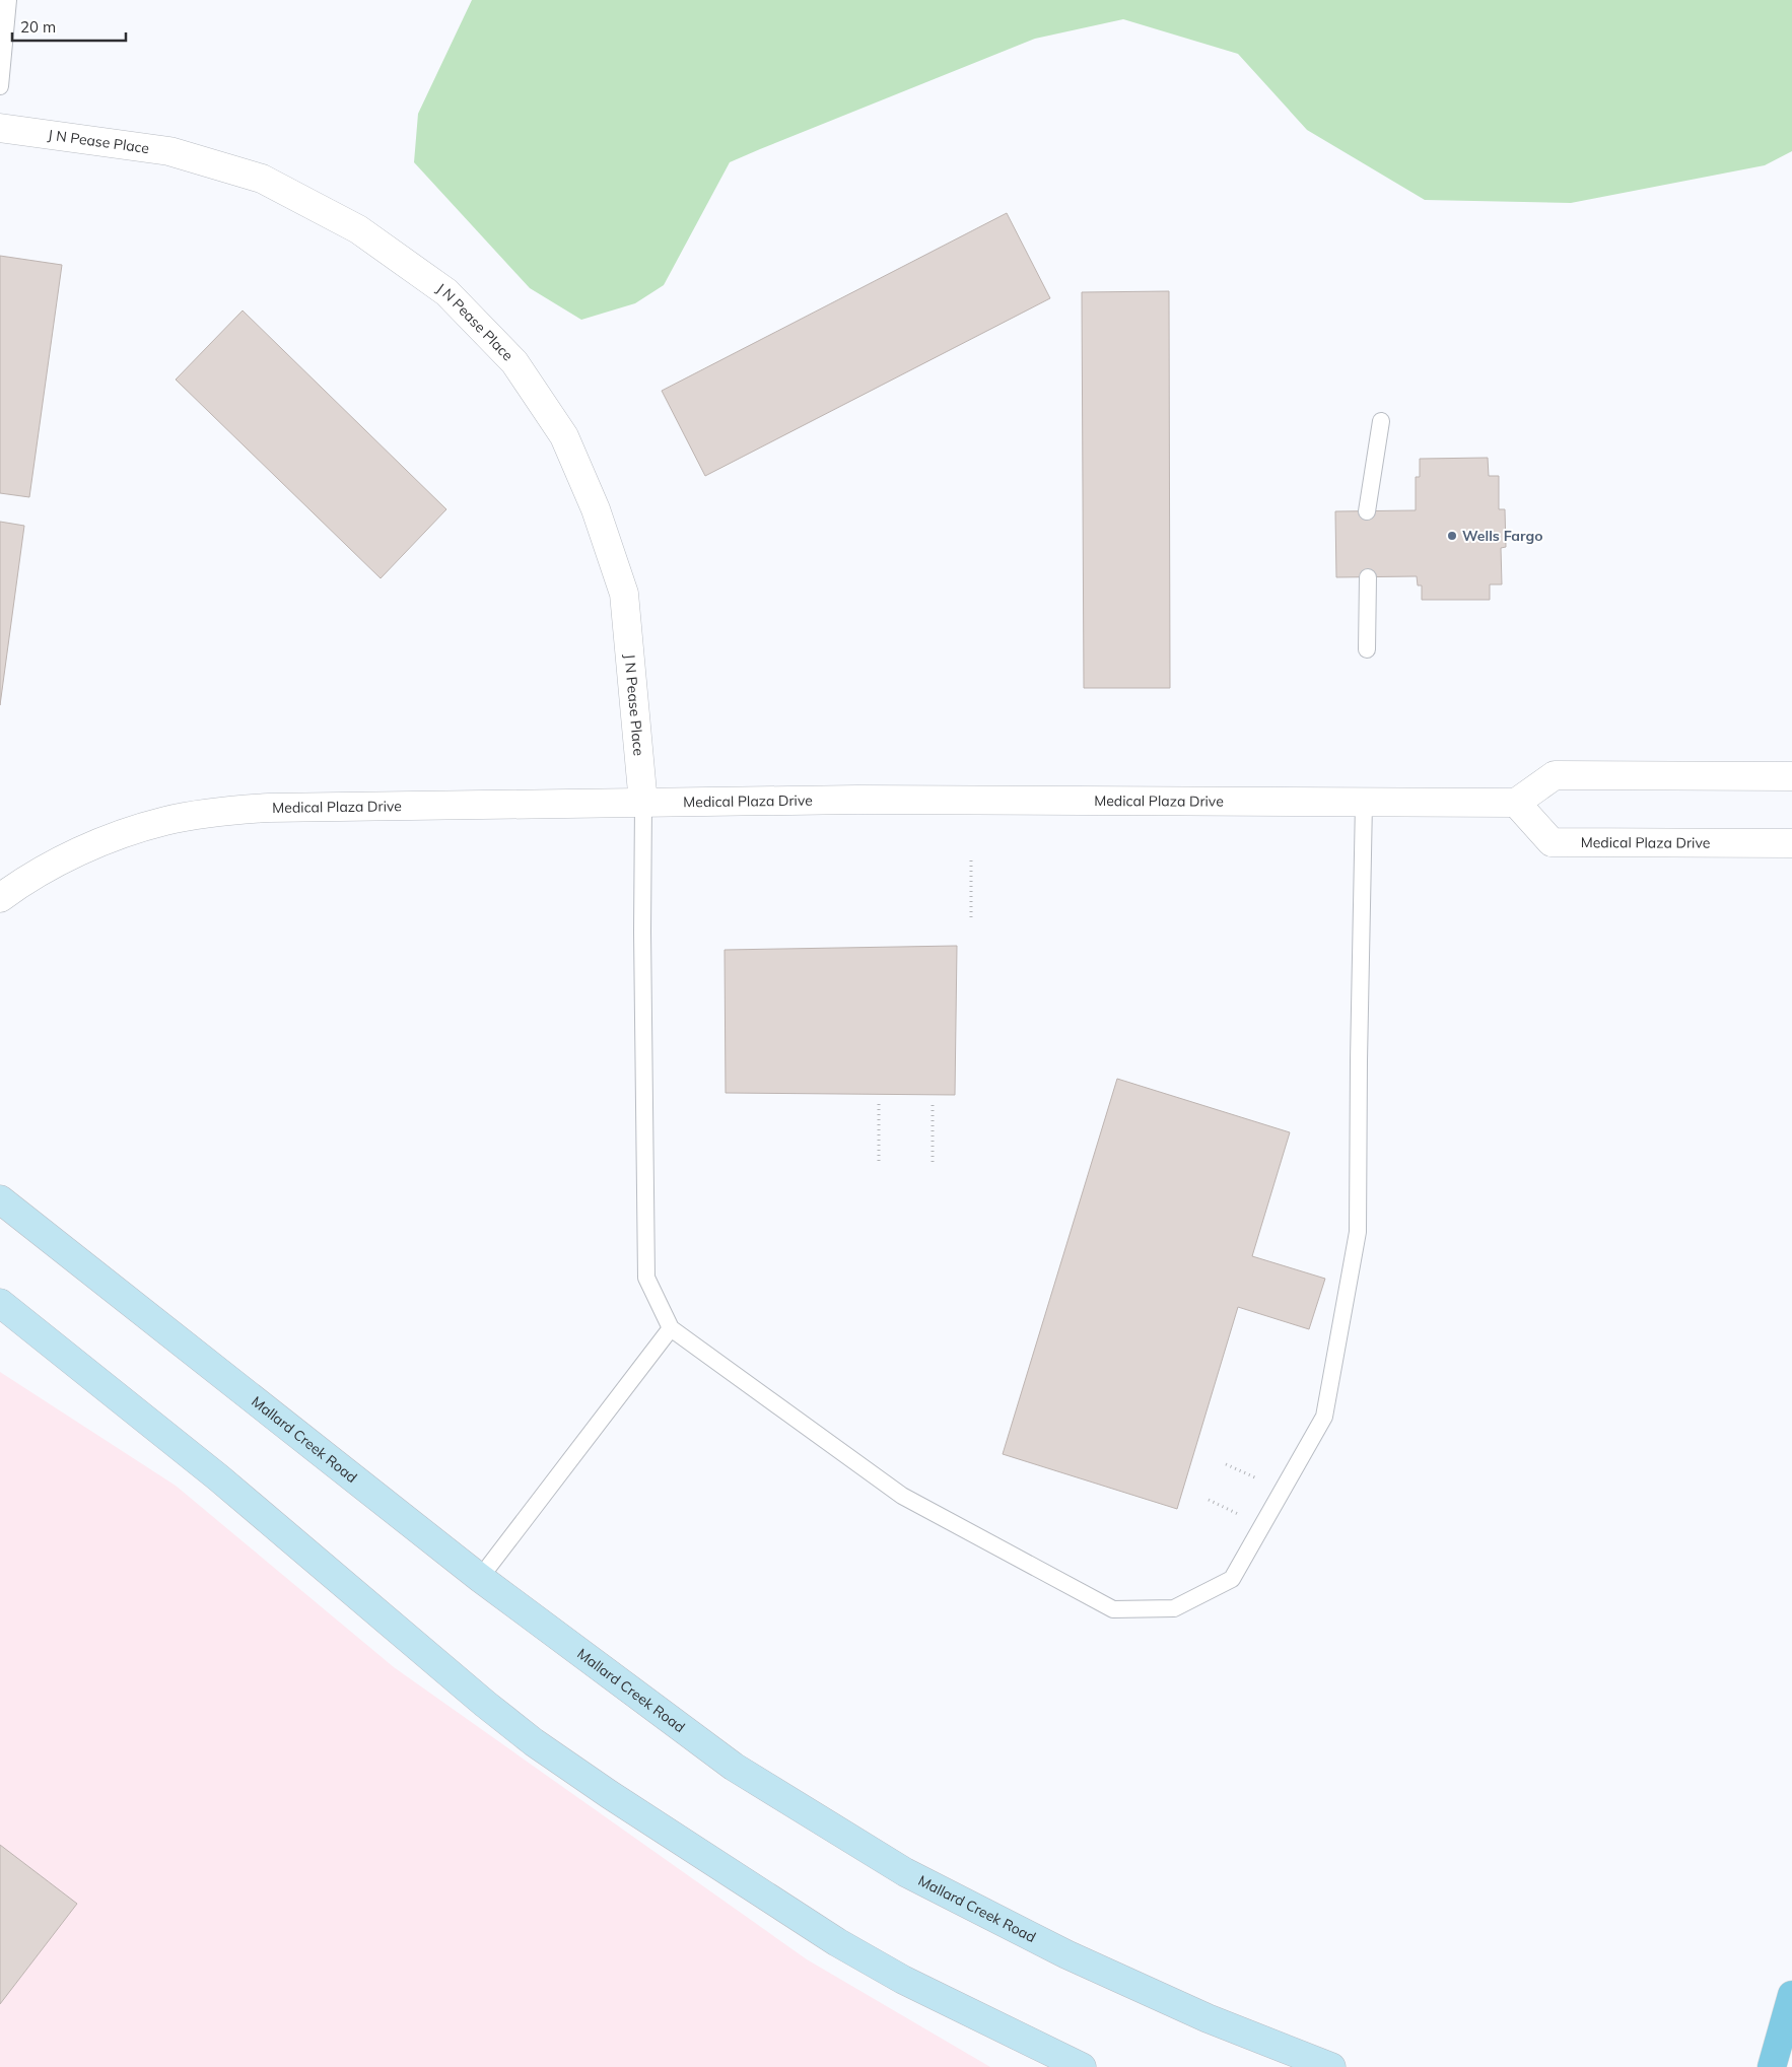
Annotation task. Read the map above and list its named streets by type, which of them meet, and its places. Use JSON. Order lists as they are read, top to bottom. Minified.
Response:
{"streets":{"main road":["Mallard Creek Road"],"street":["J N Pease Place","Medical Plaza Drive"]},"crossings":[["J N Pease Place","Medical Plaza Drive"]],"places":["Wells Fargo"],"scale_bar":"20 m"}
